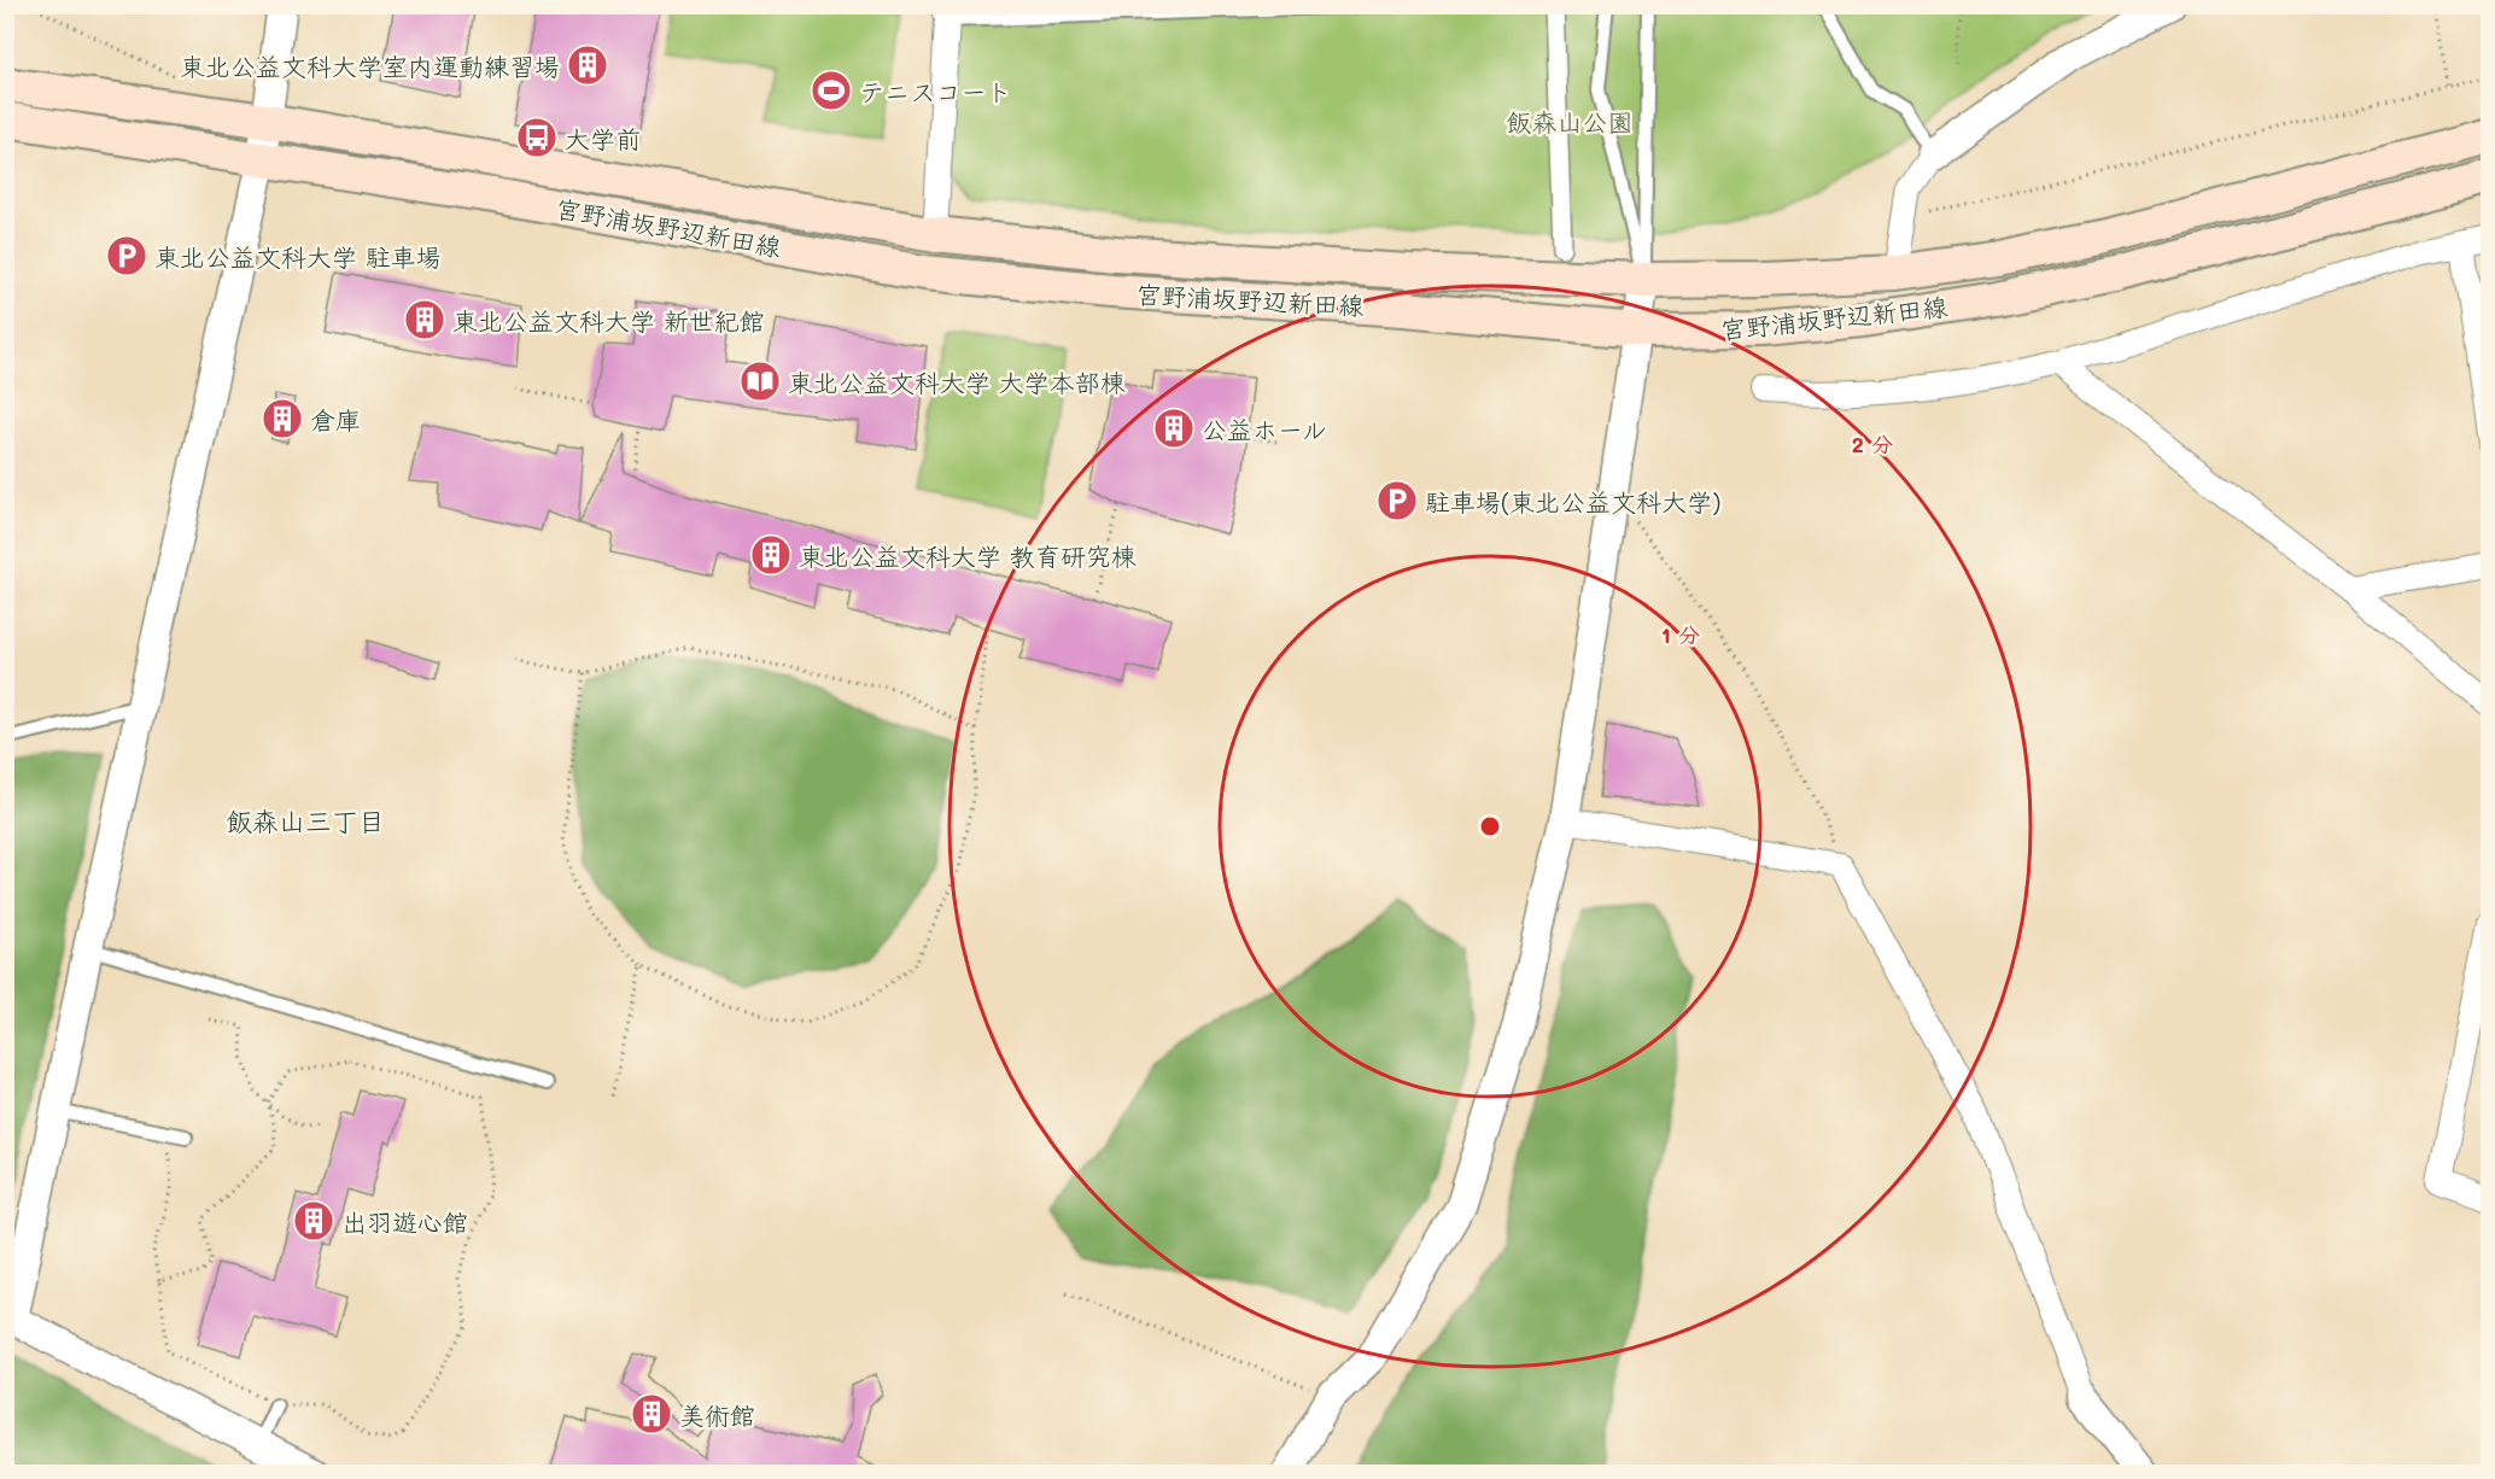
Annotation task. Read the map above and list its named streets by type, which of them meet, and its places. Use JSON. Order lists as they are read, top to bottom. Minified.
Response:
{"streets":{"main road":["宮野浦坂野辺新田線"]},"districts":["飯森山三丁目"],"parks":["飯森山公園"],"places":{"building":["東北公益文科大学室内運動練習場","東北公益文科大学 新世紀館","倉庫","公益ホール","東北公益文科大学 教育研究棟","出羽遊心館","美術館"],"sports":["テニスコート"],"bus stop":["大学前"],"parking":["東北公益文科大学 駐車場","駐車場(東北公益文科大学)"],"library":["東北公益文科大学 大学本部棟"]},"rings":["2 分","1 分"]}
